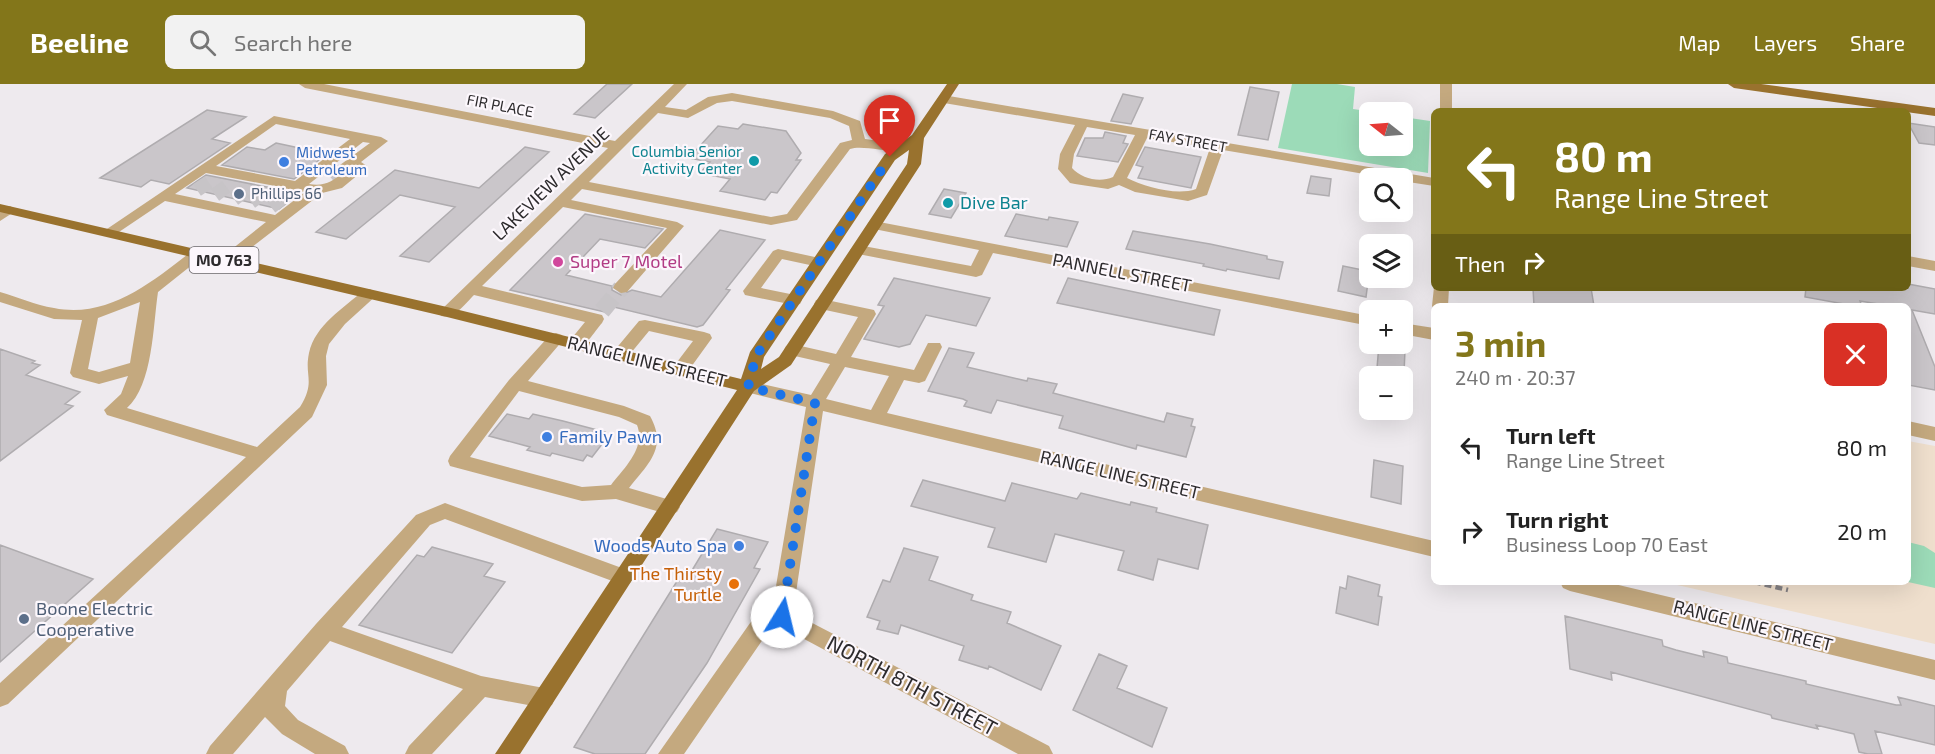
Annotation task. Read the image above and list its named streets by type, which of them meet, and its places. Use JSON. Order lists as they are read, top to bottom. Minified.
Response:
{"streets":{"main road":["MO 763","RANGE LINE STREET"],"street":["FIR PLACE","FAY STREET","LAKEVIEW AVENUE","PANNELL STREET","NORTH 8TH STREET"]},"crossings":[["FIR PLACE","LAKEVIEW AVENUE"],["LAKEVIEW AVENUE","RANGE LINE STREET"]],"places":["Columbia Senior Activity Center","Midwest Petroleum","Phillips 66","Dive Bar","Super 7 Motel","Family Pawn","Woods Auto Spa","The Thirsty Turtle","Boone Electric Cooperative"],"north":"left","page":{"header":"Beeline","search":"Search here","nav":["Map","Layers","Share"],"map_buttons":["+","−"],"turn":["80 m","Range Line Street"],"then":"Then","heading":["3 min","240 m · 20:37"],"list":[{"name":"Turn left","note":"Range Line Street","value":"80 m"},{"name":"Turn right","note":"Business Loop 70 East","value":"20 m"}]}}
